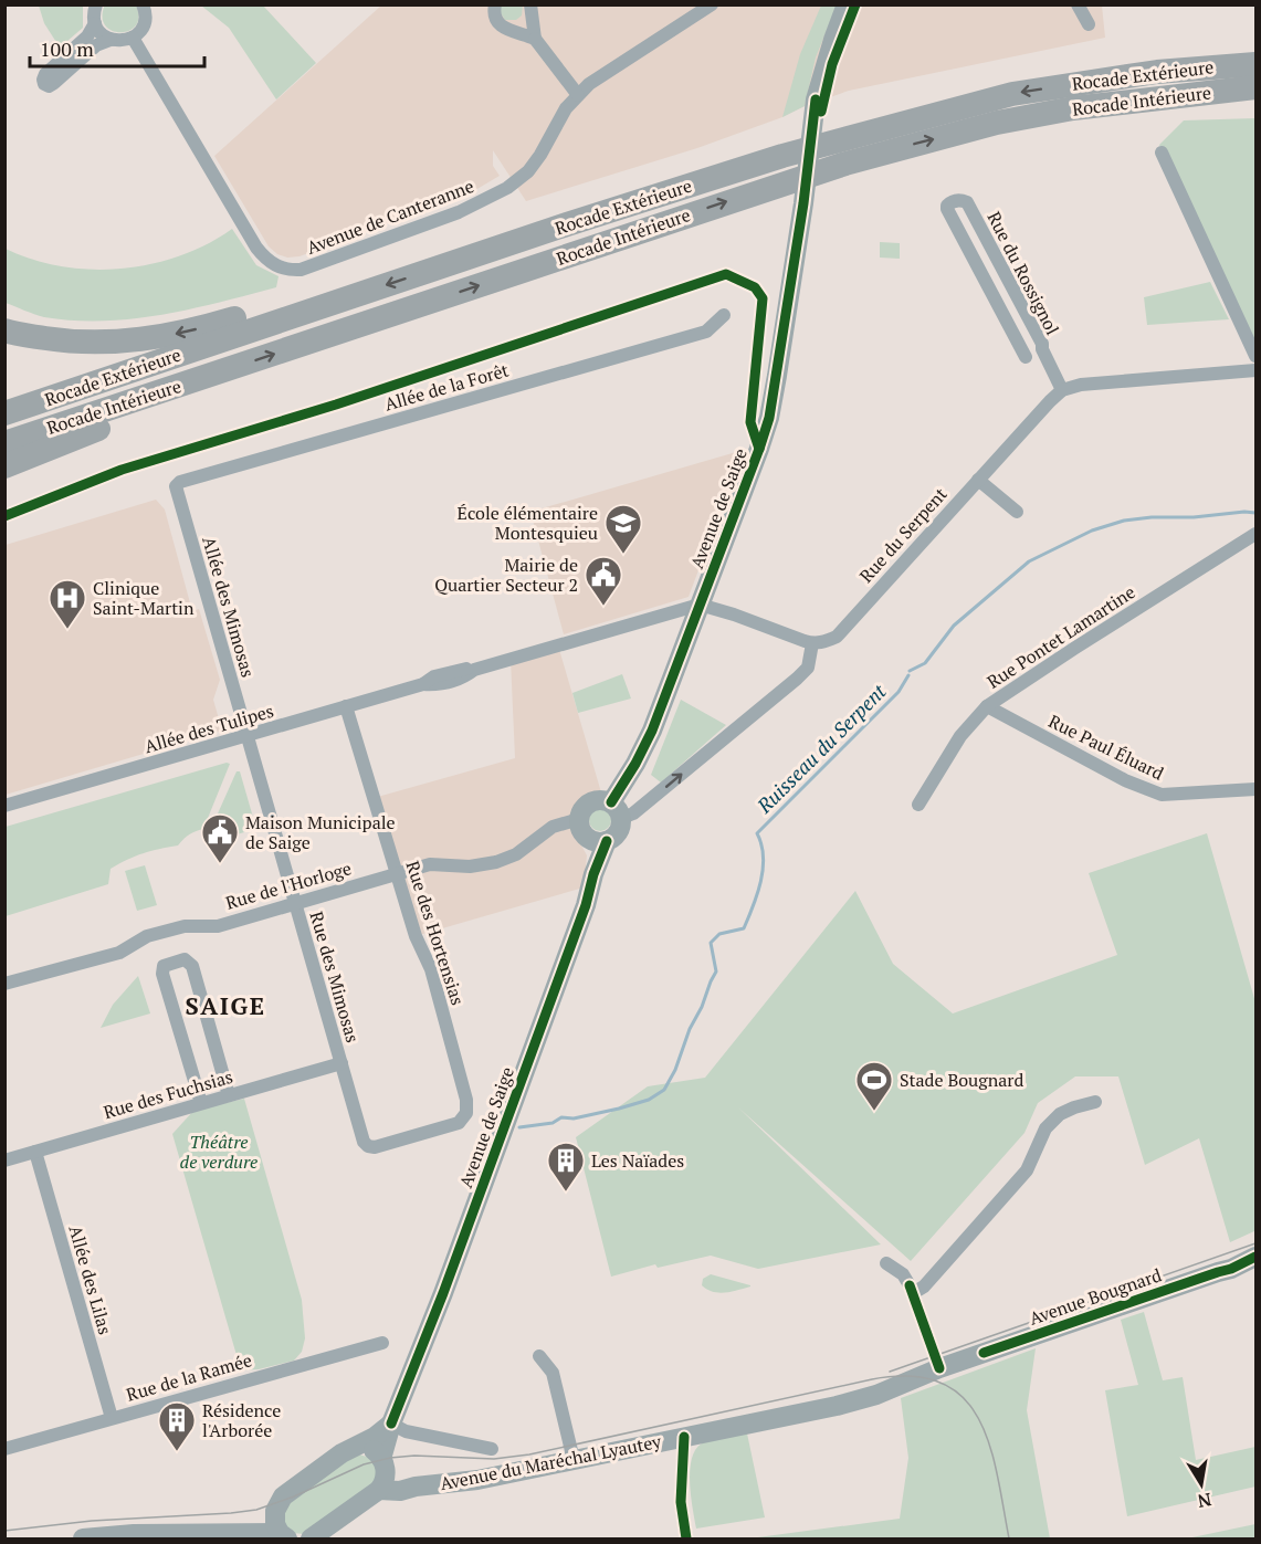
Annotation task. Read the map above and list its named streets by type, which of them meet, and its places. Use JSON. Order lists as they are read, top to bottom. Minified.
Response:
{"streets":{"highway":["Rocade Extérieure","Rocade Intérieure"],"street":["Avenue de Canteranne","Rue du Rossignol","Allée de la Forêt","Avenue de Saige","Rue du Serpent","Allée des Mimosas","Rue Pontet Lamartine","Allée des Tulipes","Rue Paul Éluard","Rue de l'Horloge","Rue des Hortensias","Rue des Mimosas","Rue des Fuchsias","Allée des Lilas","Avenue Bougnard","Rue de la Ramée","Avenue du Maréchal Lyautey"]},"crossings":[["Rue du Rossignol","Rue du Serpent"],["Allée de la Forêt","Allée des Mimosas"],["Avenue de Saige","Allée des Tulipes"],["Avenue de Saige","Rue de l'Horloge"],["Avenue de Saige","Avenue du Maréchal Lyautey"],["Allée des Mimosas","Allée des Tulipes"],["Allée des Mimosas","Rue des Mimosas"],["Rue Pontet Lamartine","Rue Paul Éluard"],["Allée des Tulipes","Rue des Hortensias"],["Allée des Tulipes","Rue des Mimosas"],["Rue de l'Horloge","Rue des Hortensias"],["Rue de l'Horloge","Rue des Mimosas"],["Rue des Hortensias","Rue des Mimosas"],["Rue des Mimosas","Rue des Fuchsias"],["Rue des Fuchsias","Allée des Lilas"],["Allée des Lilas","Rue de la Ramée"],["Avenue Bougnard","Avenue du Maréchal Lyautey"]],"one_way":["Rocade Extérieure","Rocade Intérieure"],"districts":["SAIGE"],"water":["Ruisseau du Serpent"],"parks":["Théâtre de verdure"],"places":{"school or university":["École élémentaire Montesquieu"],"public building":["Mairie de Quartier Secteur 2","Maison Municipale de Saige"],"hospital":["Clinique Saint-Martin"],"sports":["Stade Bougnard"],"building":["Les Naïades","Résidence l'Arborée"]},"scale_bar":"100 m","north":"bottom"}
